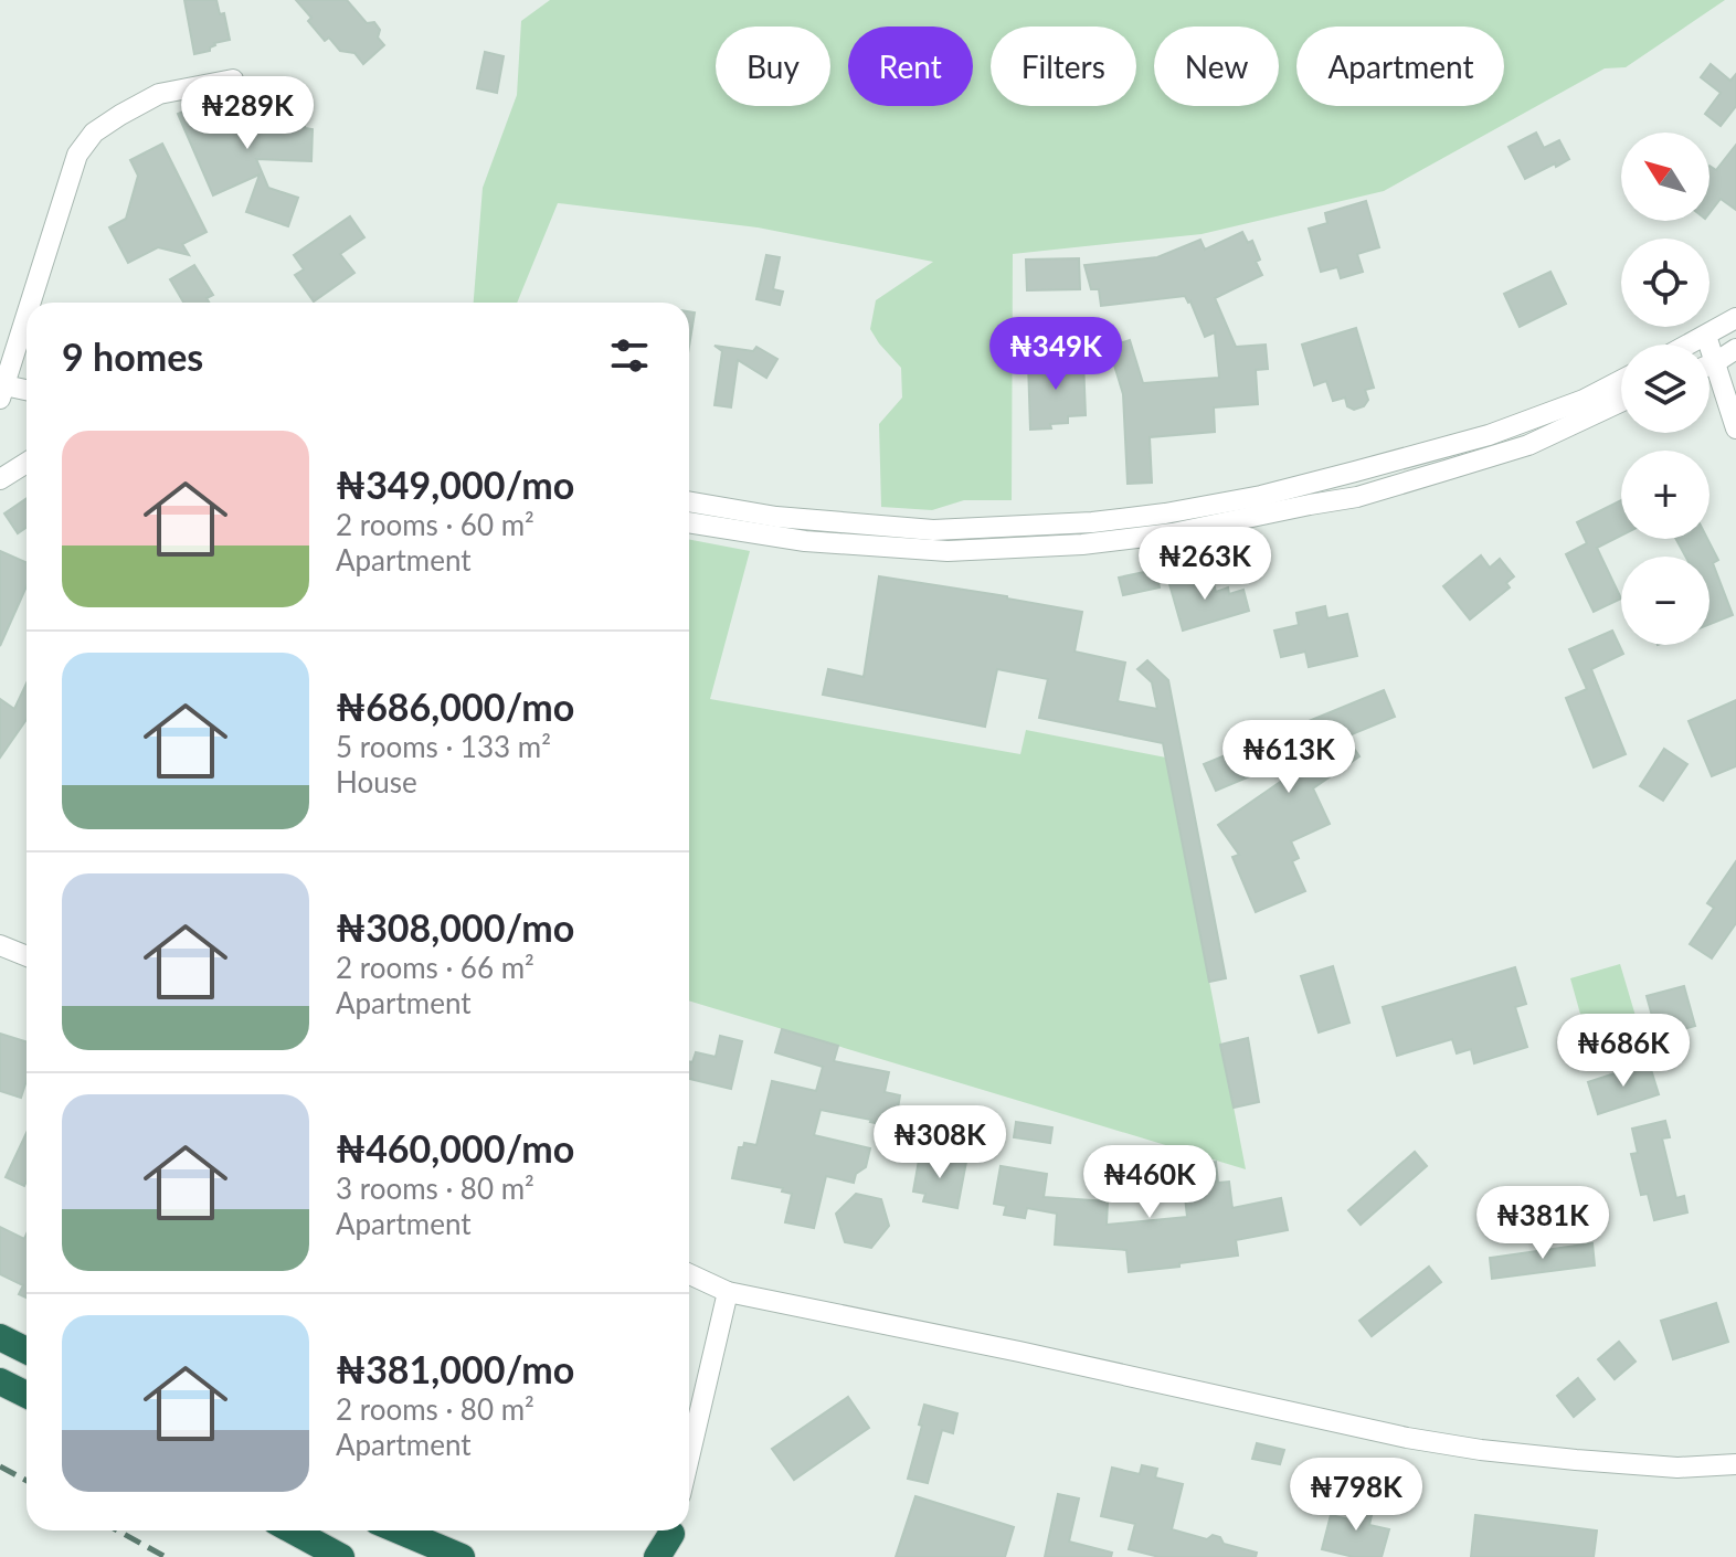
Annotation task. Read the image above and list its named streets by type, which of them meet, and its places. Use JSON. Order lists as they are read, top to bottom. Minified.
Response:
{"north":"top left","page":{"chip":["Buy","Rent","Filters","New","Apartment"],"price":["₦289K","₦349K","₦263K","₦613K","₦686K","₦308K","₦460K","₦381K","₦798K"],"map_buttons":["+","−"],"heading":"9 homes","list":[{"name":"₦349,000/mo","note":"2 rooms · 60 m² · Apartment"},{"name":"₦686,000/mo","note":"5 rooms · 133 m² · House"},{"name":"₦308,000/mo","note":"2 rooms · 66 m² · Apartment"},{"name":"₦460,000/mo","note":"3 rooms · 80 m² · Apartment"},{"name":"₦381,000/mo","note":"2 rooms · 80 m² · Apartment"}]}}
